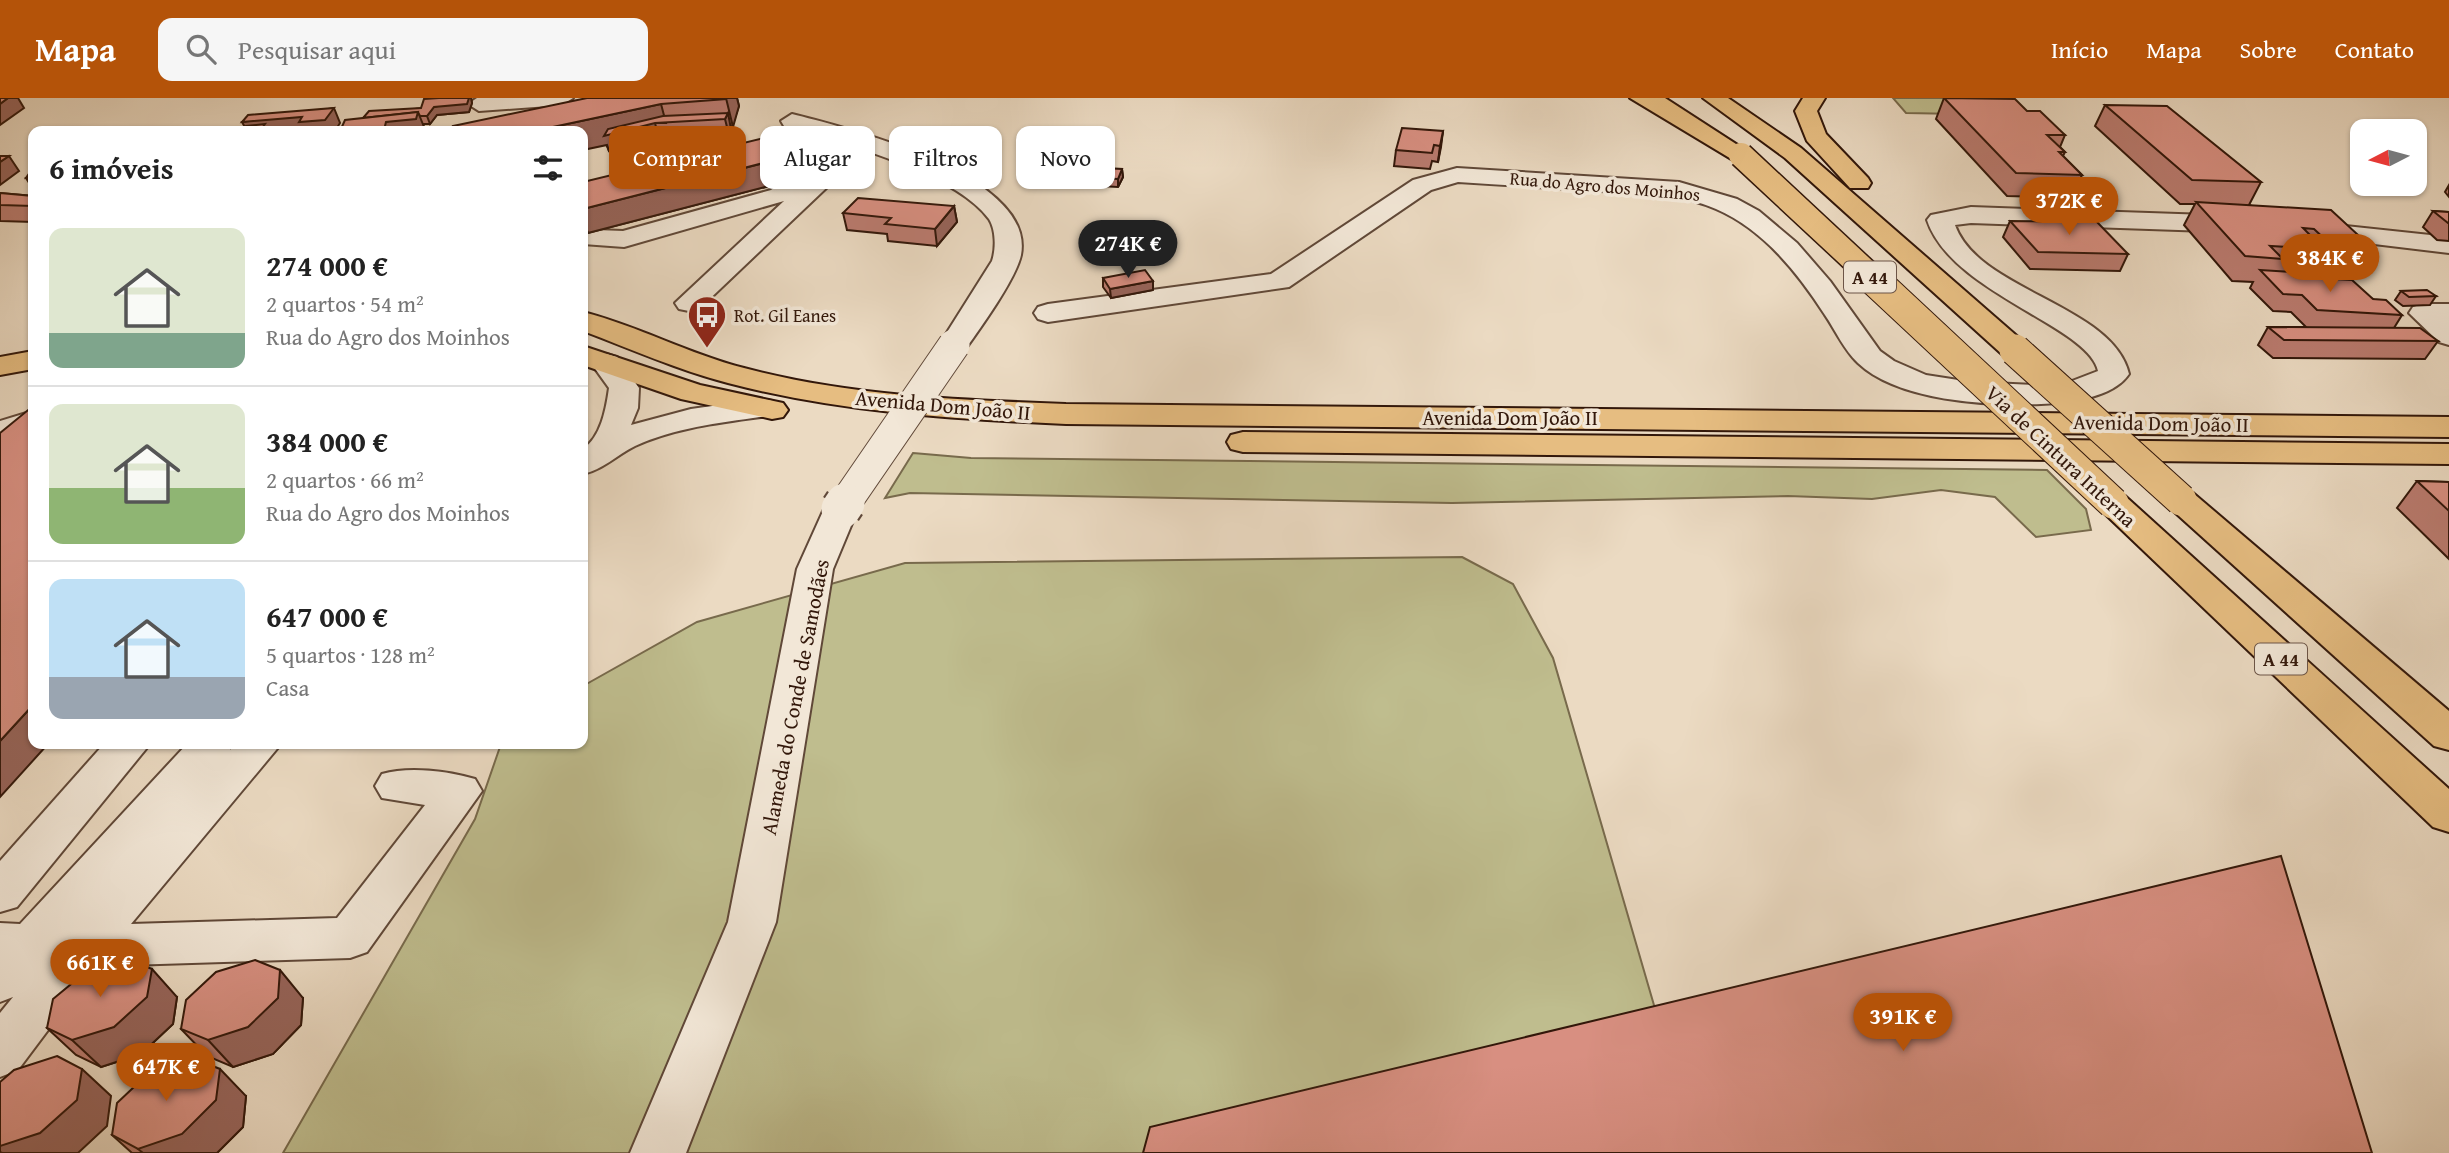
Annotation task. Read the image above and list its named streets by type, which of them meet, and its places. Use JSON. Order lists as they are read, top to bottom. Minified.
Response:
{"streets":{"main road":["A 44","Avenida Dom João II","Via de Cintura Interna"],"street":["Rua do Agro dos Moinhos","Alameda do Conde de Samodães"]},"places":{"bus stop":["Rot. Gil Eanes"]},"north":"left","page":{"header":"Mapa","search":"Pesquisar aqui","nav":["Início","Mapa","Sobre","Contato"],"chip":["Comprar","Alugar","Filtros","Novo"],"heading":"6 imóveis","price":["372K €","274K €","384K €","661K €","391K €","647K €"],"list":[{"name":"274 000 €","note":"2 quartos · 54 m² · Rua do Agro dos Moinhos"},{"name":"384 000 €","note":"2 quartos · 66 m² · Rua do Agro dos Moinhos"},{"name":"647 000 €","note":"5 quartos · 128 m² · Casa"}]}}
